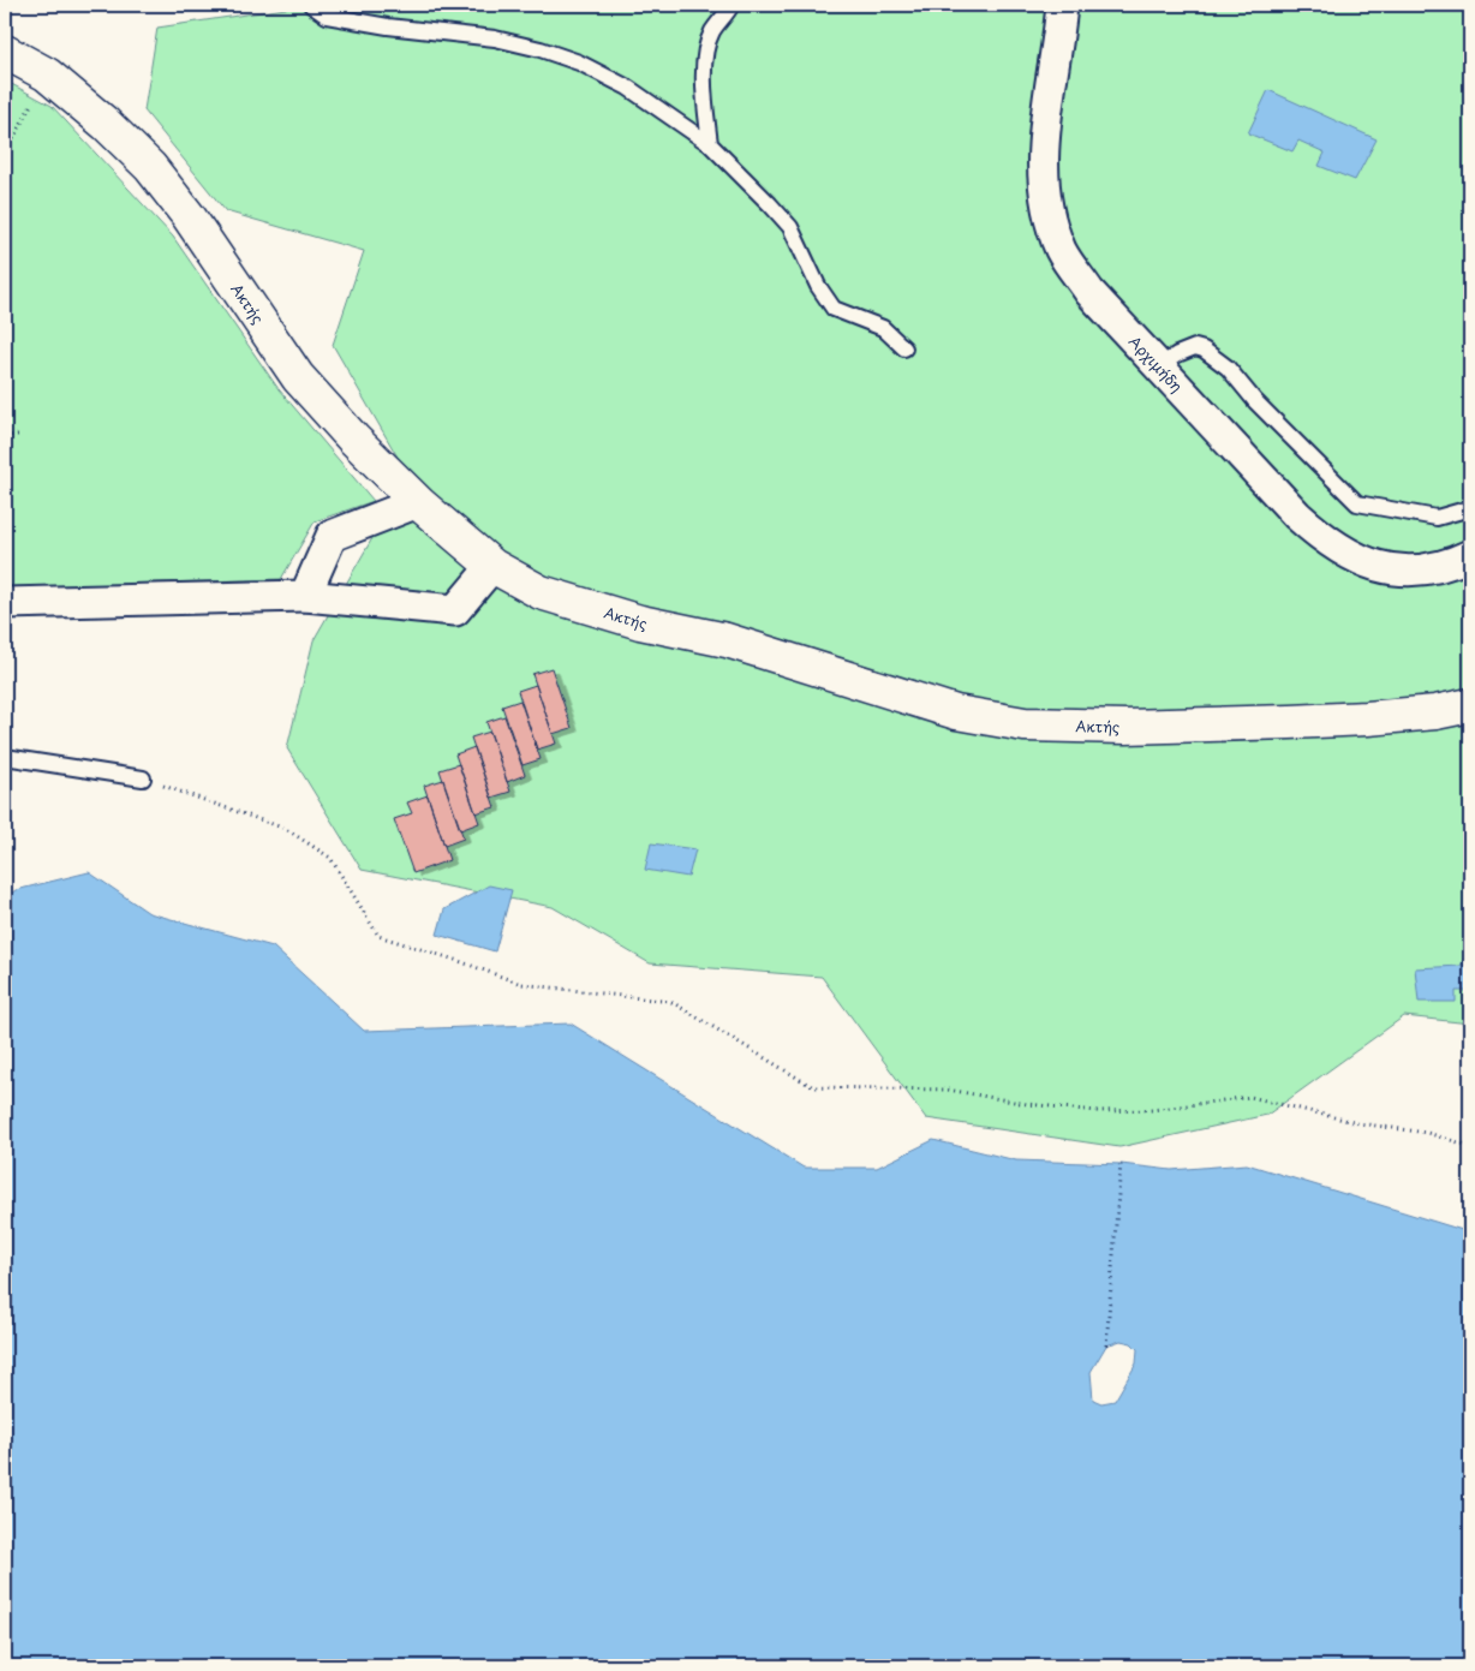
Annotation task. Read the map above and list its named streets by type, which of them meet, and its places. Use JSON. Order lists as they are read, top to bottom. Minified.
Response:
{"streets":{"street":["Ακτής","Αρχιμήδη"]}}
